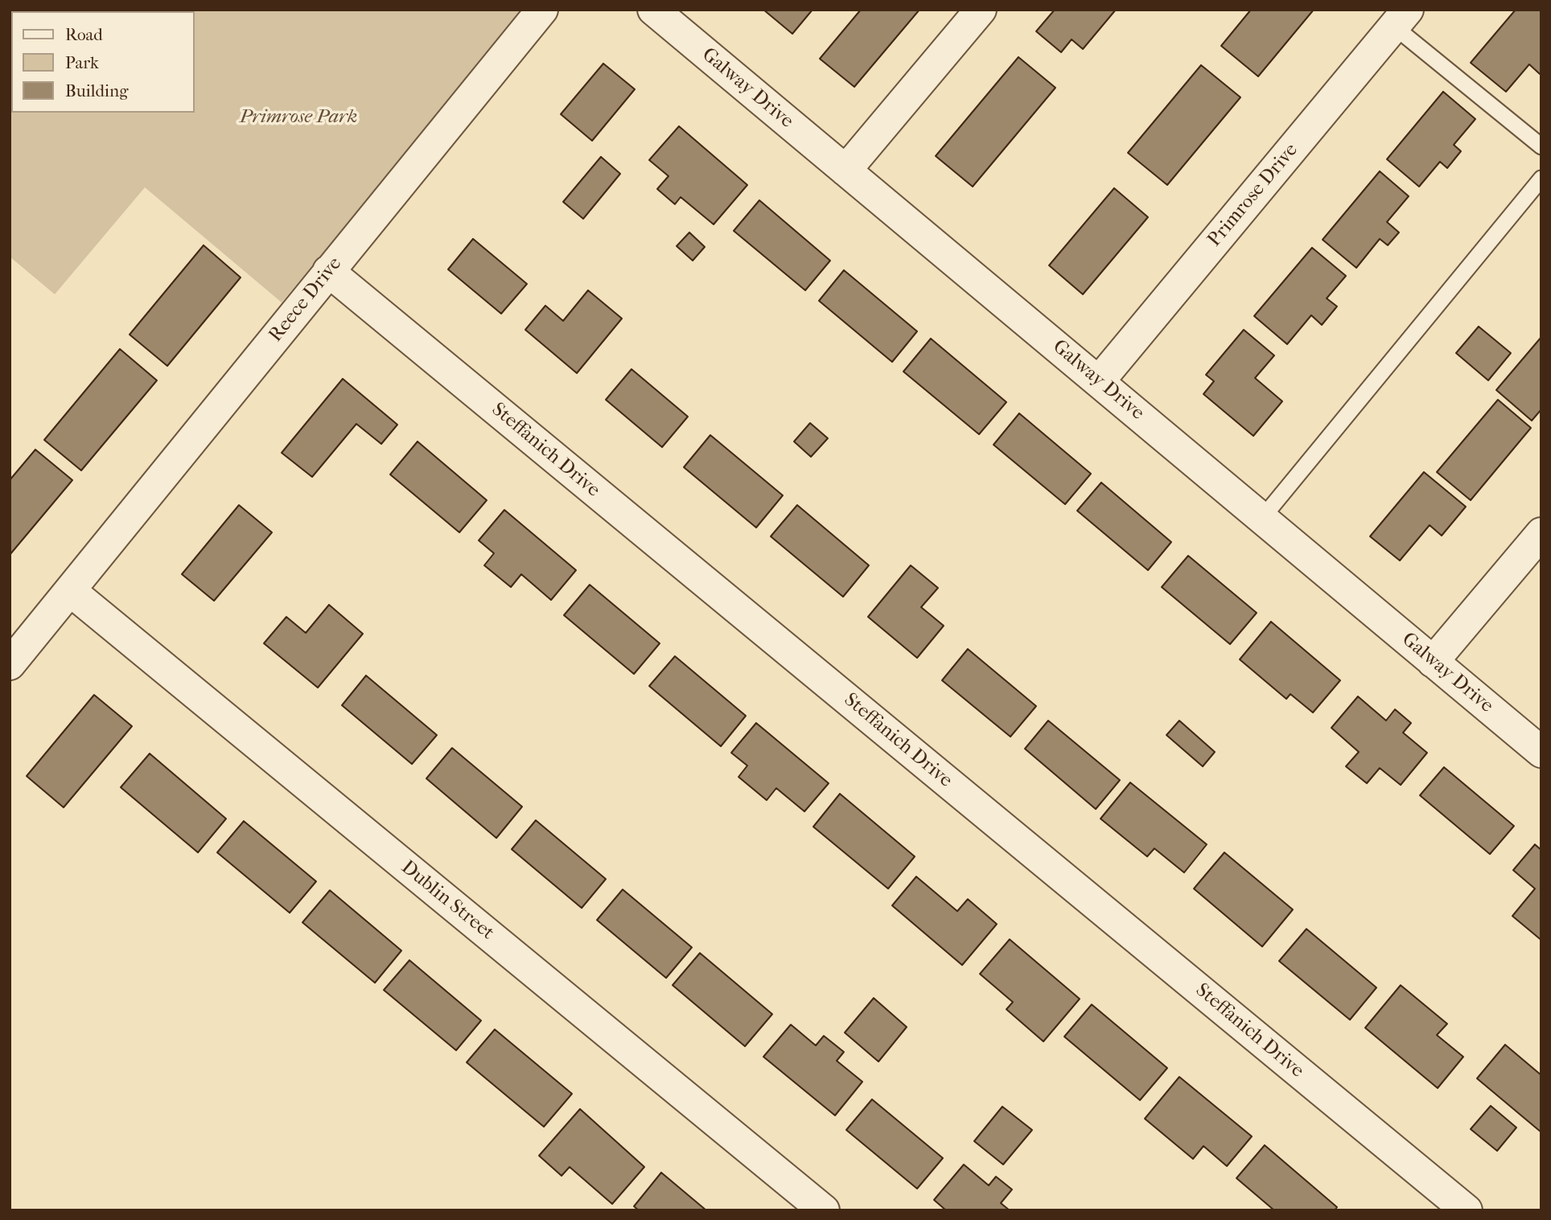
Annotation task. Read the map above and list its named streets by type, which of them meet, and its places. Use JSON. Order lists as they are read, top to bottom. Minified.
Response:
{"streets":{"street":["Galway Drive","Primrose Drive","Reece Drive","Steffanich Drive","Dublin Street"]},"crossings":[["Galway Drive","Primrose Drive"],["Reece Drive","Steffanich Drive"],["Reece Drive","Dublin Street"]],"parks":["Primrose Park"],"legend":["Road","Park","Building"]}
